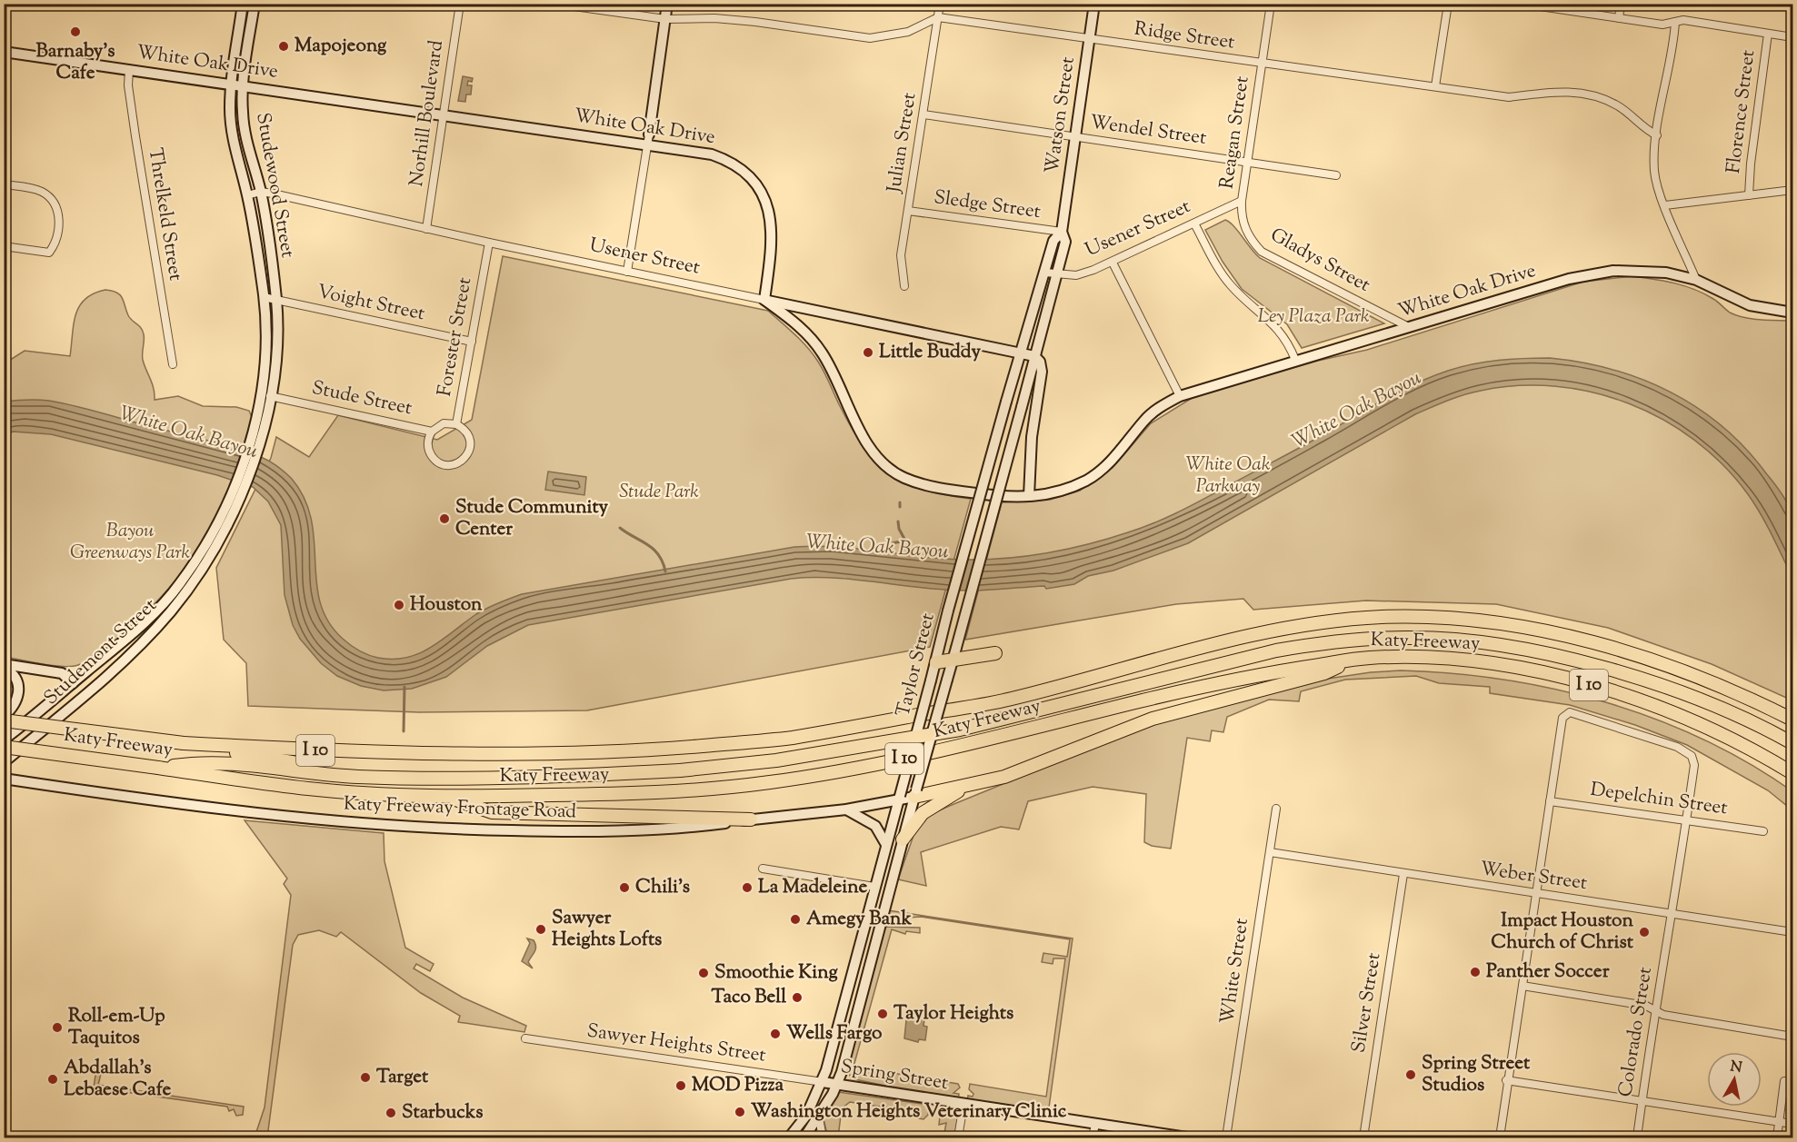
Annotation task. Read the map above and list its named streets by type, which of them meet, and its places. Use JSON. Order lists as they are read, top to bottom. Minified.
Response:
{"streets":{"highway":["Katy Freeway","I 10"],"main road":["White Oak Drive","Watson Street","Studewood Street","Usener Street","Studemont Street","Taylor Street","Katy Freeway Frontage Road","Spring Street"],"street":["Ridge Street","Florence Street","Norhill Boulevard","Wendel Street","Reagan Street","Julian Street","Sledge Street","Threlkeld Street","Gladys Street","Voight Street","Forester Street","Stude Street","Depelchin Street","Weber Street","White Street","Silver Street","Colorado Street","Sawyer Heights Street"]},"crossings":[["Ridge Street","Watson Street"],["Ridge Street","Reagan Street"],["Ridge Street","Julian Street"],["White Oak Drive","Norhill Boulevard"],["White Oak Drive","Watson Street"],["White Oak Drive","Studewood Street"],["White Oak Drive","Threlkeld Street"],["White Oak Drive","Usener Street"],["White Oak Drive","Gladys Street"],["Norhill Boulevard","Usener Street"],["Watson Street","Wendel Street"],["Watson Street","Sledge Street"],["Watson Street","Usener Street"],["Watson Street","Taylor Street"],["Wendel Street","Reagan Street"],["Wendel Street","Julian Street"],["Reagan Street","Usener Street"],["Reagan Street","Gladys Street"],["Julian Street","Sledge Street"],["Studewood Street","Usener Street"],["Studewood Street","Voight Street"],["Studewood Street","Stude Street"],["Studewood Street","Studemont Street"],["Usener Street","Gladys Street"],["Usener Street","Forester Street"],["Usener Street","Taylor Street"],["Voight Street","Forester Street"],["Forester Street","Stude Street"],["Stude Street","Studemont Street"],["Taylor Street","Katy Freeway Frontage Road"],["Taylor Street","Sawyer Heights Street"],["Taylor Street","Spring Street"],["Depelchin Street","Colorado Street"],["Weber Street","White Street"],["Weber Street","Silver Street"],["Weber Street","Colorado Street"],["Sawyer Heights Street","Spring Street"]],"water":["White Oak Bayou"],"parks":["Ley Plaza Park","White Oak Parkway","Stude Park","Bayou Greenways Park"],"places":["Barnaby's Cafe","Mapojeong","Little Buddy","Stude Community Center","Houston","Chili's","La Madeleine","Amegy Bank","Sawyer Heights Lofts","Impact Houston Church of Christ","Panther Soccer","Smoothie King","Taco Bell","Taylor Heights","Roll-em-Up Taquitos","Wells Fargo","Spring Street Studios","Target","Abdallah's Lebaese Cafe","MOD Pizza","Washington Heights Veterinary Clinic","Starbucks"],"north":"top"}
